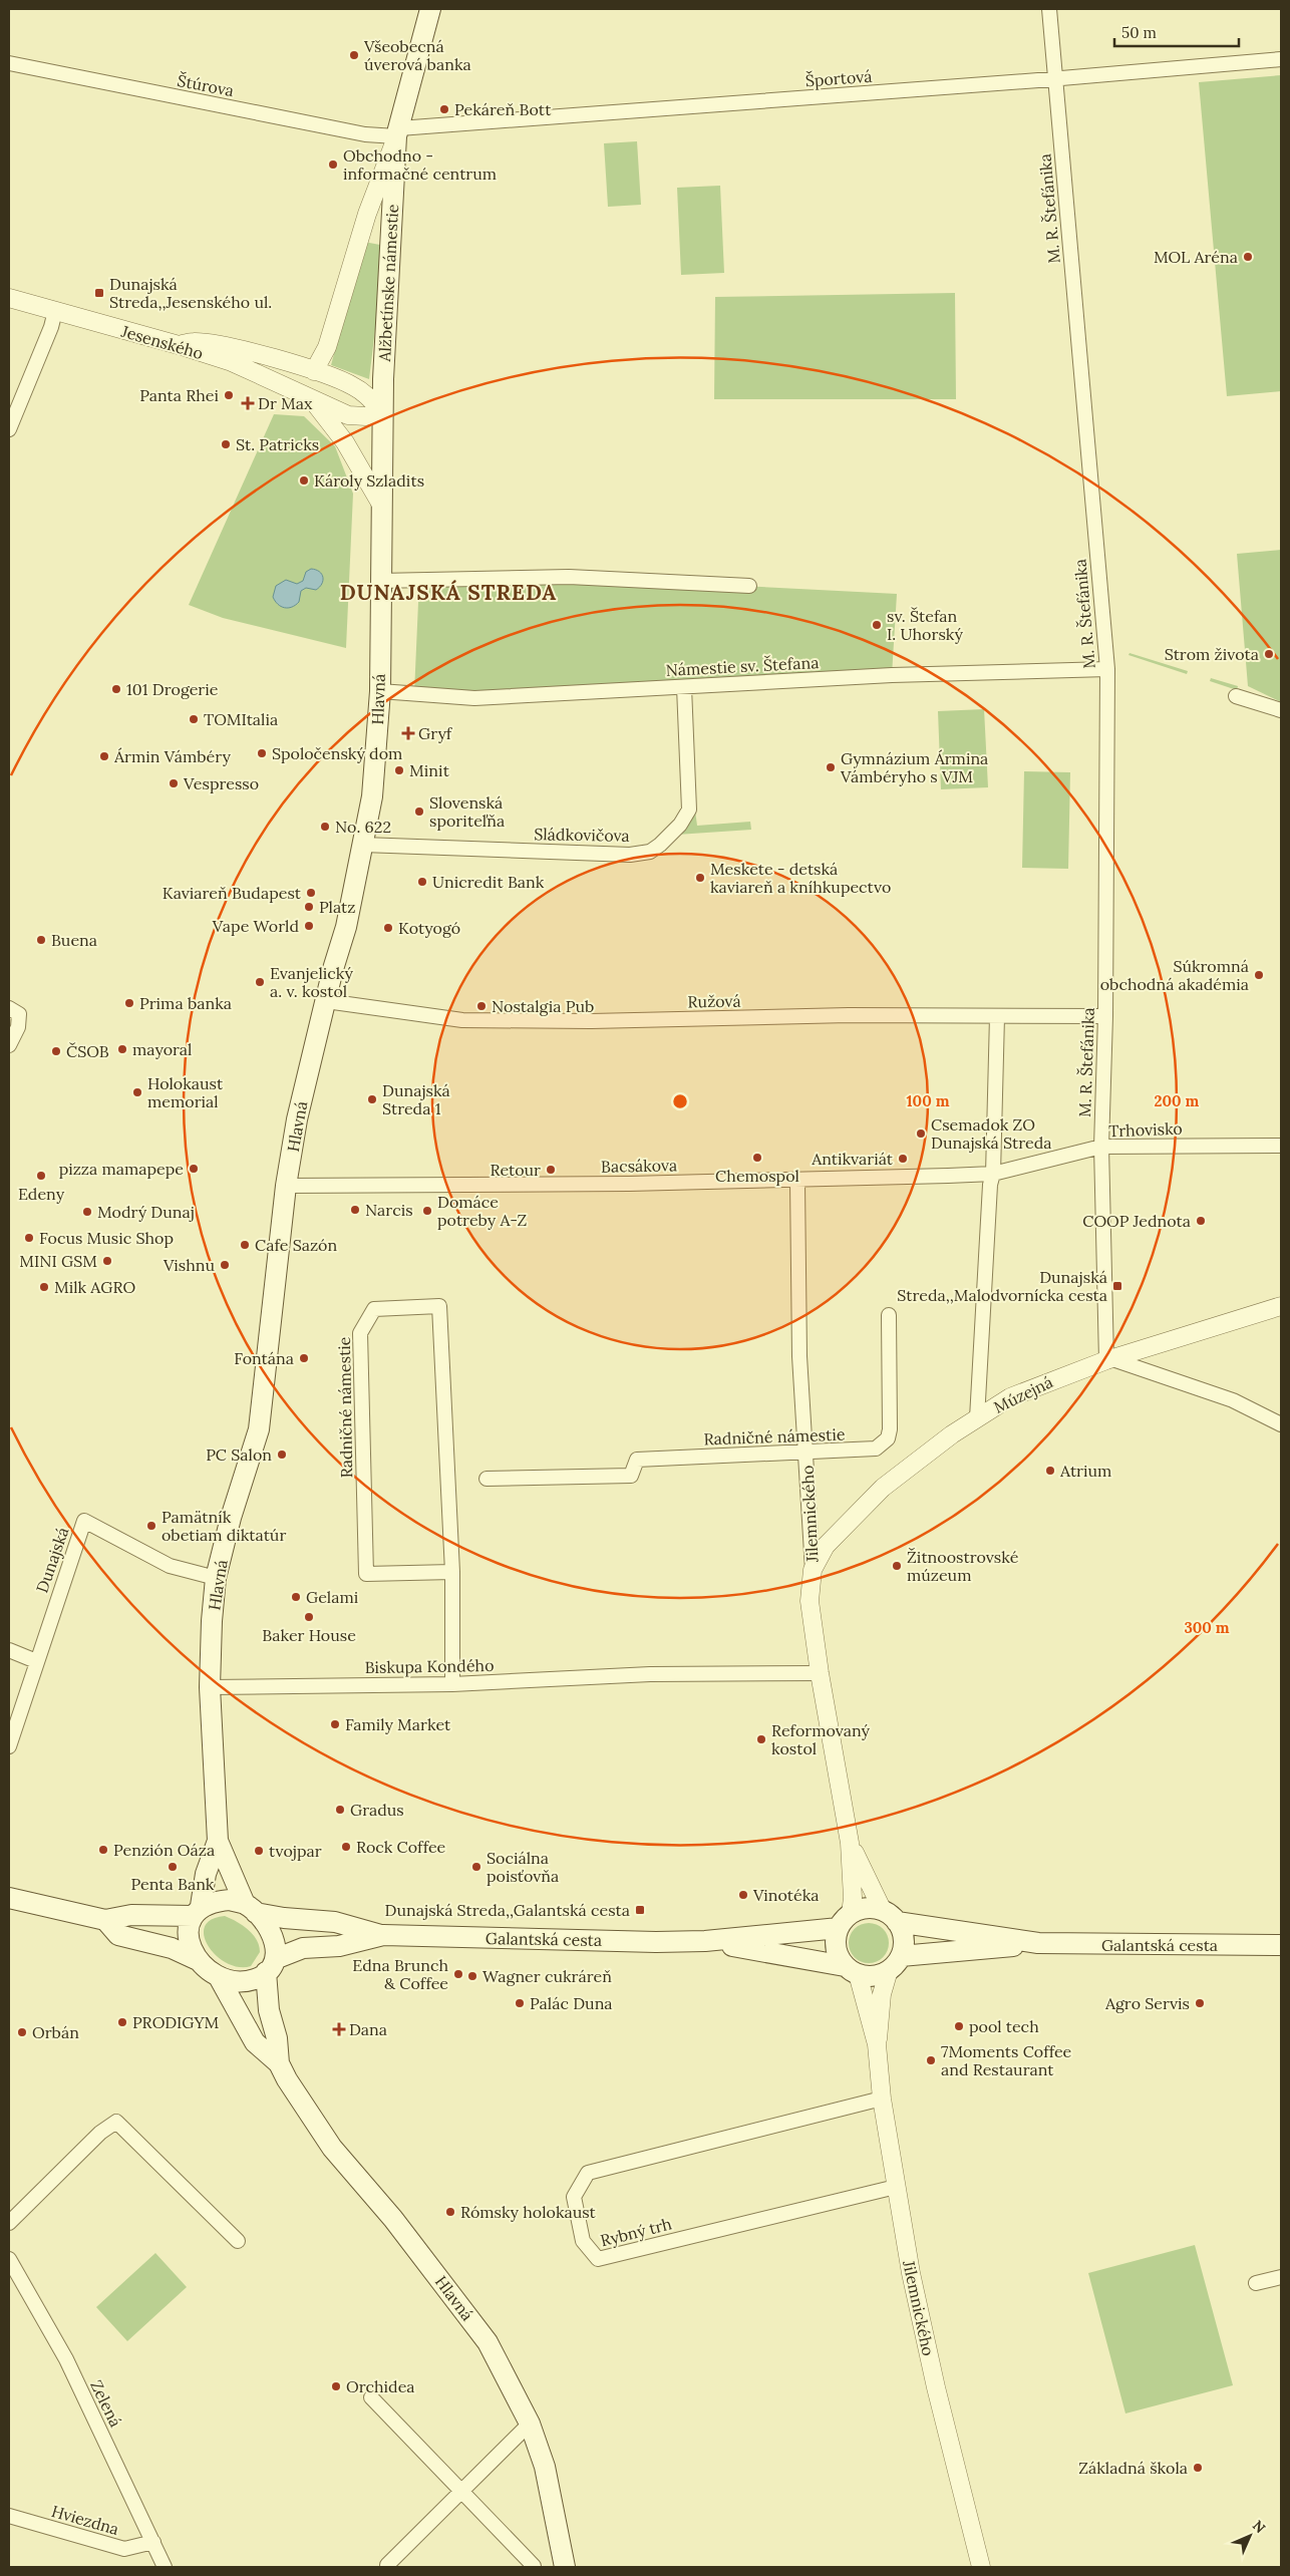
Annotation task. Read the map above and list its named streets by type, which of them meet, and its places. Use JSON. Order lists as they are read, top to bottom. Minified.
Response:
{"streets":{"main road":["Alžbetínske námestie","Hlavná","Galantská cesta"],"street":["Športová","Štúrova","M. R. Štefánika","Jesenského","Námestie sv. Štefana","Sládkovičova","Ružová","Trhovisko","Bacsákova","Múzejná","Radničné námestie","Jilemnického","Dunajská","Biskupa Kondého","Rybný trh","Zelená","Hviezdna"]},"crossings":[["Športová","Štúrova"],["Športová","M. R. Štefánika"],["Športová","Alžbetínske námestie"],["Štúrova","Alžbetínske námestie"],["M. R. Štefánika","Námestie sv. Štefana"],["M. R. Štefánika","Ružová"],["M. R. Štefánika","Trhovisko"],["M. R. Štefánika","Bacsákova"],["Alžbetínske námestie","Jesenského"],["Alžbetínske námestie","Hlavná"],["Jesenského","Hlavná"],["Námestie sv. Štefana","Hlavná"],["Námestie sv. Štefana","Sládkovičova"],["Hlavná","Sládkovičova"],["Hlavná","Ružová"],["Hlavná","Bacsákova"],["Hlavná","Dunajská"],["Hlavná","Biskupa Kondého"],["Trhovisko","Bacsákova"],["Trhovisko","Múzejná"],["Bacsákova","Jilemnického"],["Múzejná","Jilemnického"],["Radničné námestie","Jilemnického"],["Radničné námestie","Biskupa Kondého"],["Jilemnického","Biskupa Kondého"],["Jilemnického","Galantská cesta"],["Jilemnického","Rybný trh"],["Zelená","Hviezdna"]],"districts":["DUNAJSKÁ STREDA"],"places":{"other":["Všeobecná úverová banka","Pekáreň Bott","Obchodno - informačné centrum","MOL Aréna","Panta Rhei","St. Patricks","Károly Szladits","sv. Štefan I. Uhorský","Strom života","101 Drogerie","TOMItalia","Spoločenský dom","Ármin Vámbéry","Gymnázium Ármina Vámbéryho s VJM","Minit","Vespresso","Slovenská sporiteľňa","No. 622","Meskete - detská kaviareň a kníhkupectvo","Unicredit Bank","Kaviareň Budapest","Platz","Vape World","Kotyogó","Buena","Súkromná obchodná akadémia","Evanjelický a. v. kostol","Prima banka","Nostalgia Pub","mayoral","ČSOB","Holokaust memorial","Dunajská Streda 1","Csemadok ZO Dunajská Streda","Chemospol","Antikvariát","pizza mamapepe","Retour","Edeny","Narcis","Domáce potreby A-Z","Modrý Dunaj","COOP Jednota","Focus Music Shop","Cafe Sazón","MINI GSM","Vishnu","Milk AGRO","Fontána","PC Salon","Atrium","Pamätník obetiam diktatúr","Žitnoostrovské múzeum","Gelami","Baker House","Family Market","Reformovaný kostol","Gradus","Rock Coffee","Penzión Oáza","tvojpar","Penta Bank","Sociálna poisťovňa","Vinotéka","Edna Brunch & Coffee","Wagner cukráreň","Palác Duna","Agro Servis","PRODIGYM","pool tech","Orbán","7Moments Coffee and Restaurant","Rómsky holokaust","Orchidea","Základná škola"],"transit":["Dunajská Streda,,Jesenského ul.","Dunajská Streda,,Malodvornícka cesta","Dunajská Streda,,Galantská cesta"],"health":["Dr Max","Gryf","Dana"]},"scale_bar":"50 m","north":"top right","rings":["100 m","200 m","300 m"]}
